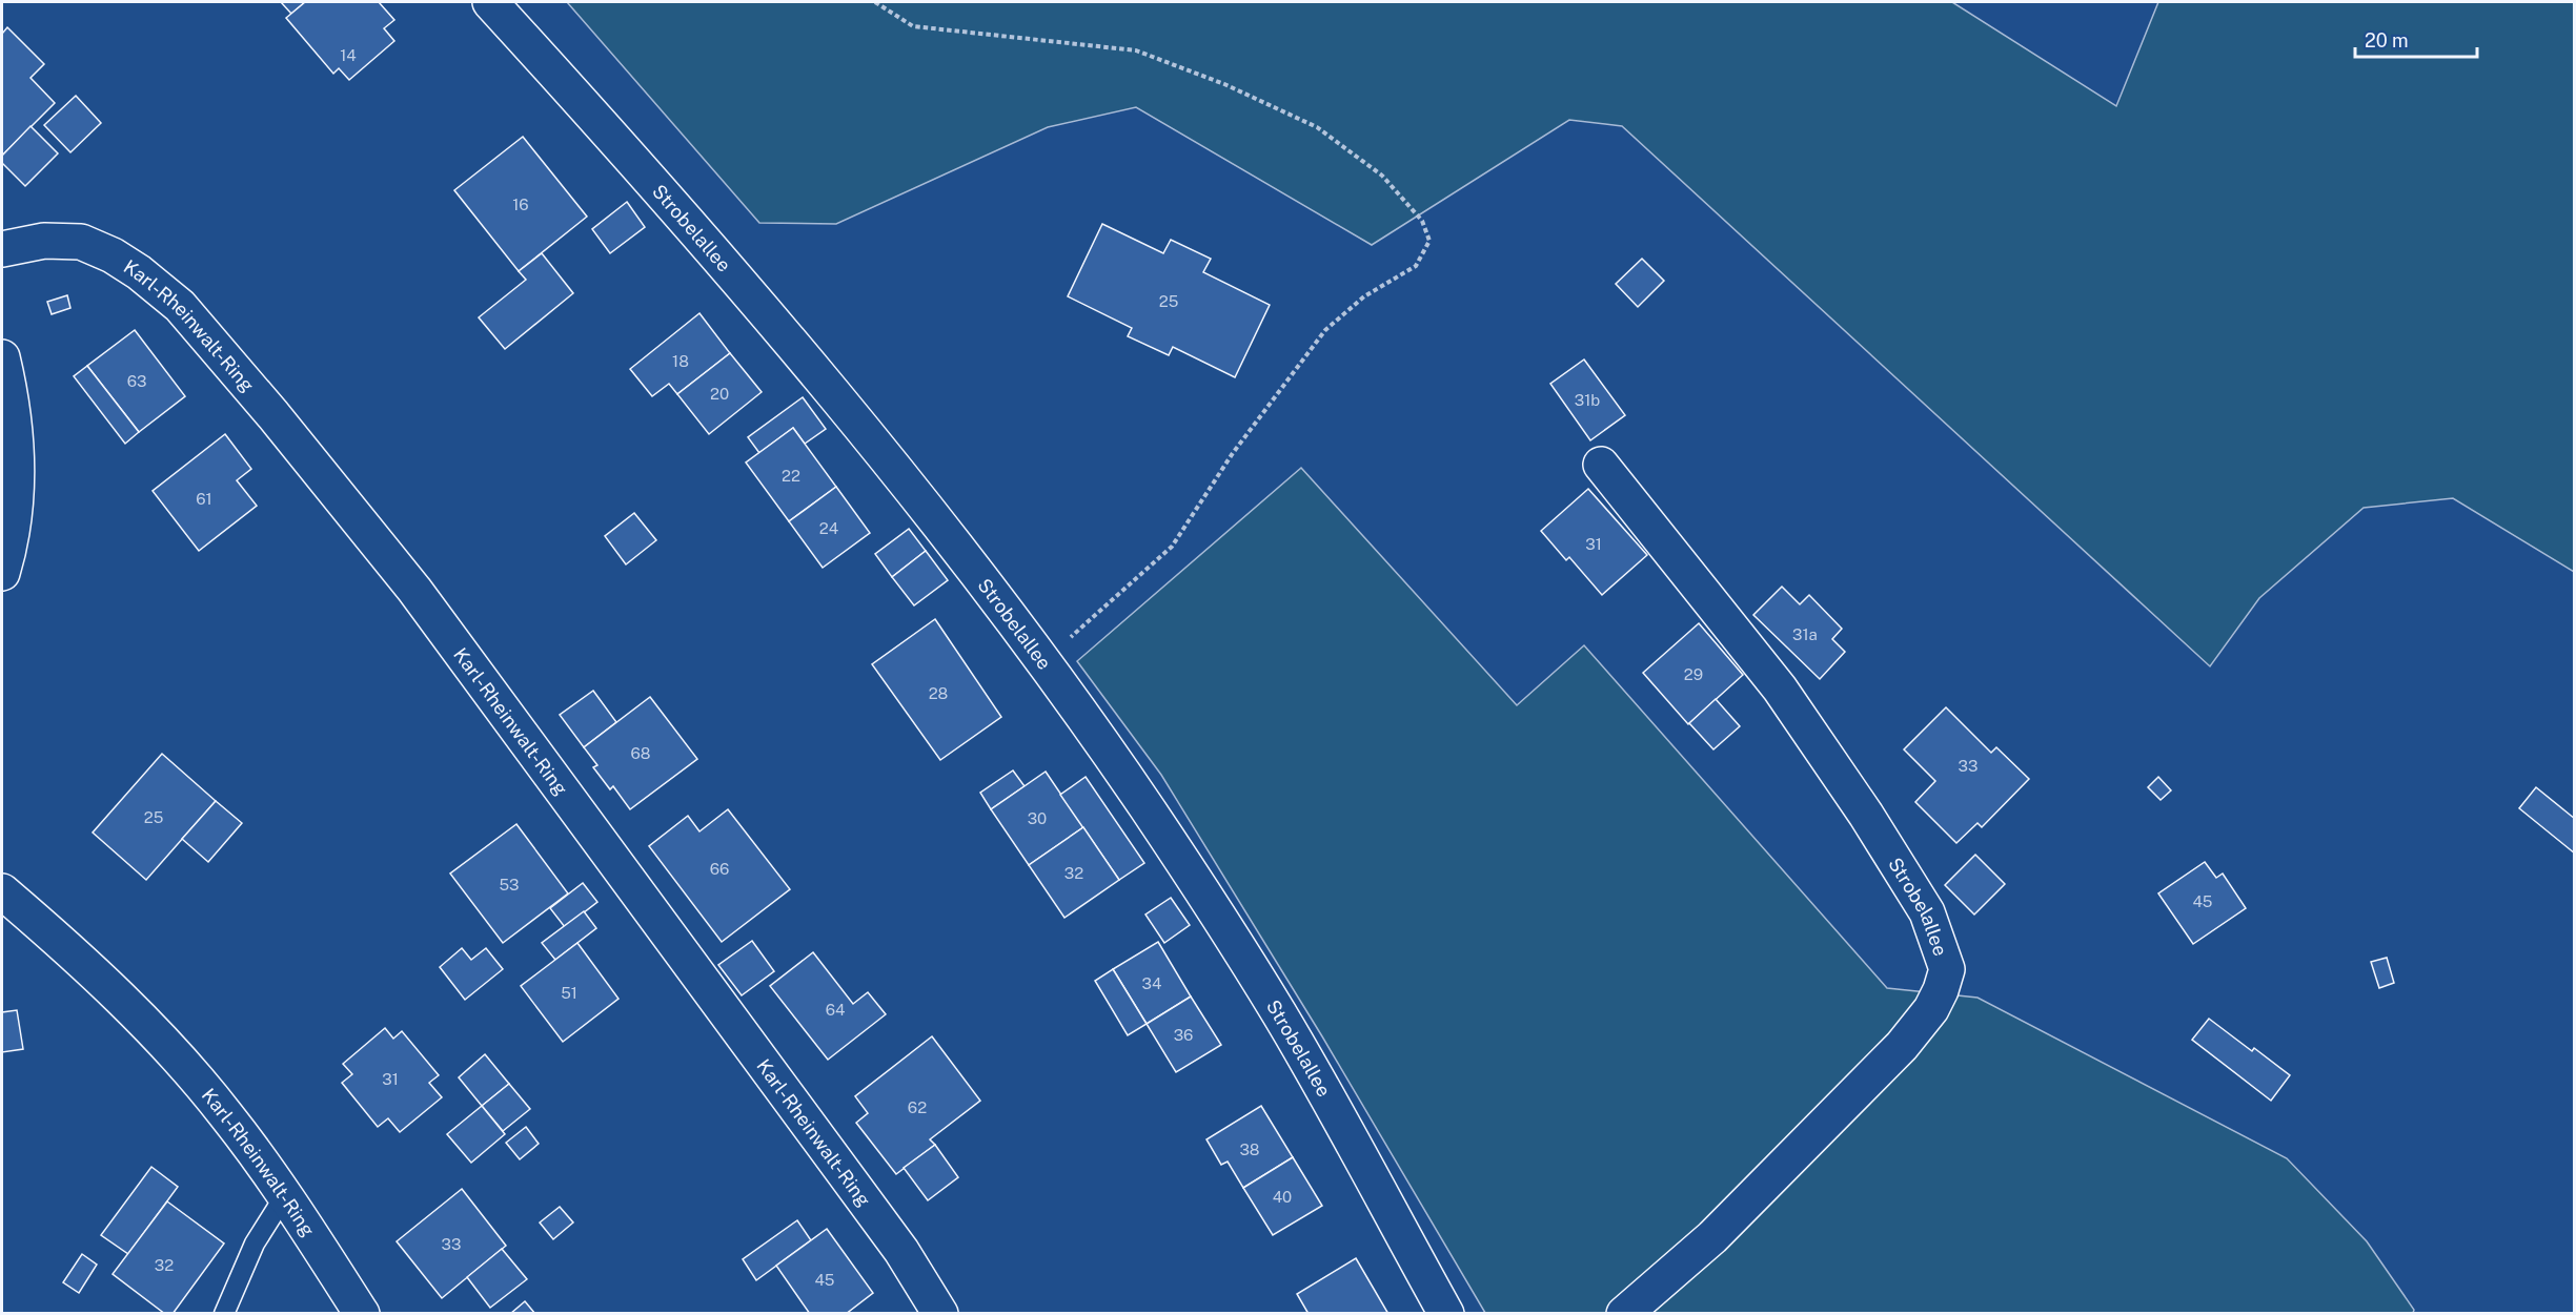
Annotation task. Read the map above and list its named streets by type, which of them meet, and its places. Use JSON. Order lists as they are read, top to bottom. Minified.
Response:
{"streets":{"street":["Strobelallee","Karl-Rheinwalt-Ring"]},"house_numbers":["14","16","25","18","63","20","31b","22","61","24","31","31a","29","28","68","33","25","30","66","32","53","45","34","51","64","36","31","62","38","40","33","32","45"],"scale_bar":"20 m"}
